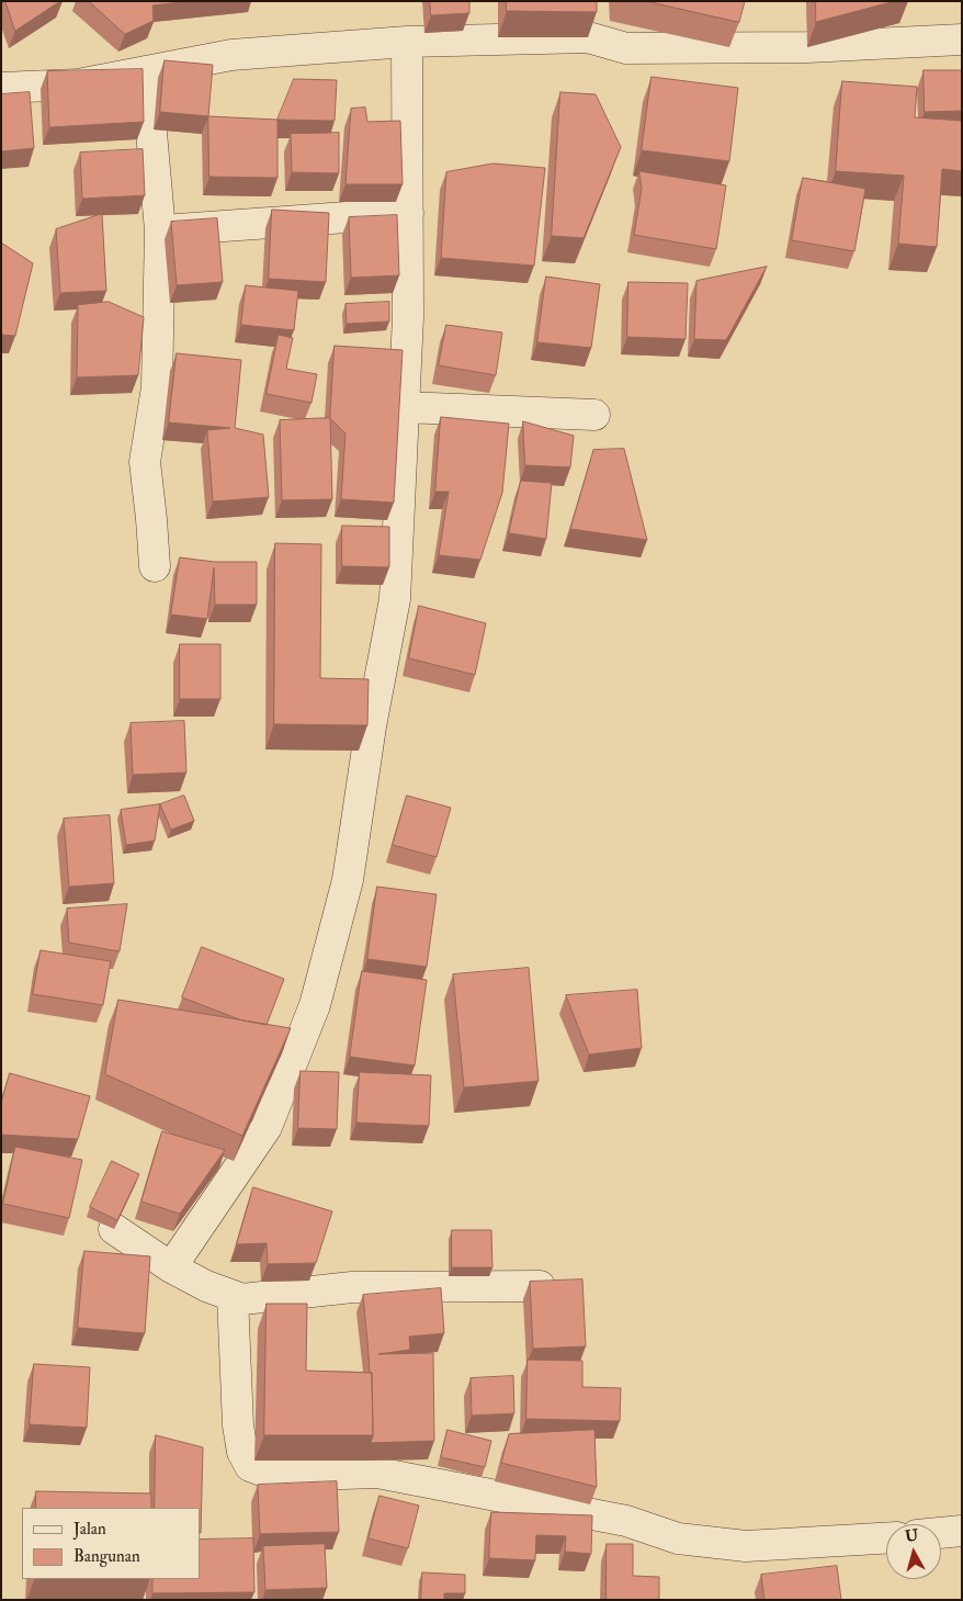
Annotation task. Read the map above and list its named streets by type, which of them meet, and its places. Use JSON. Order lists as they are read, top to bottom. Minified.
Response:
{"legend":["Jalan","Bangunan"],"north":"top"}
